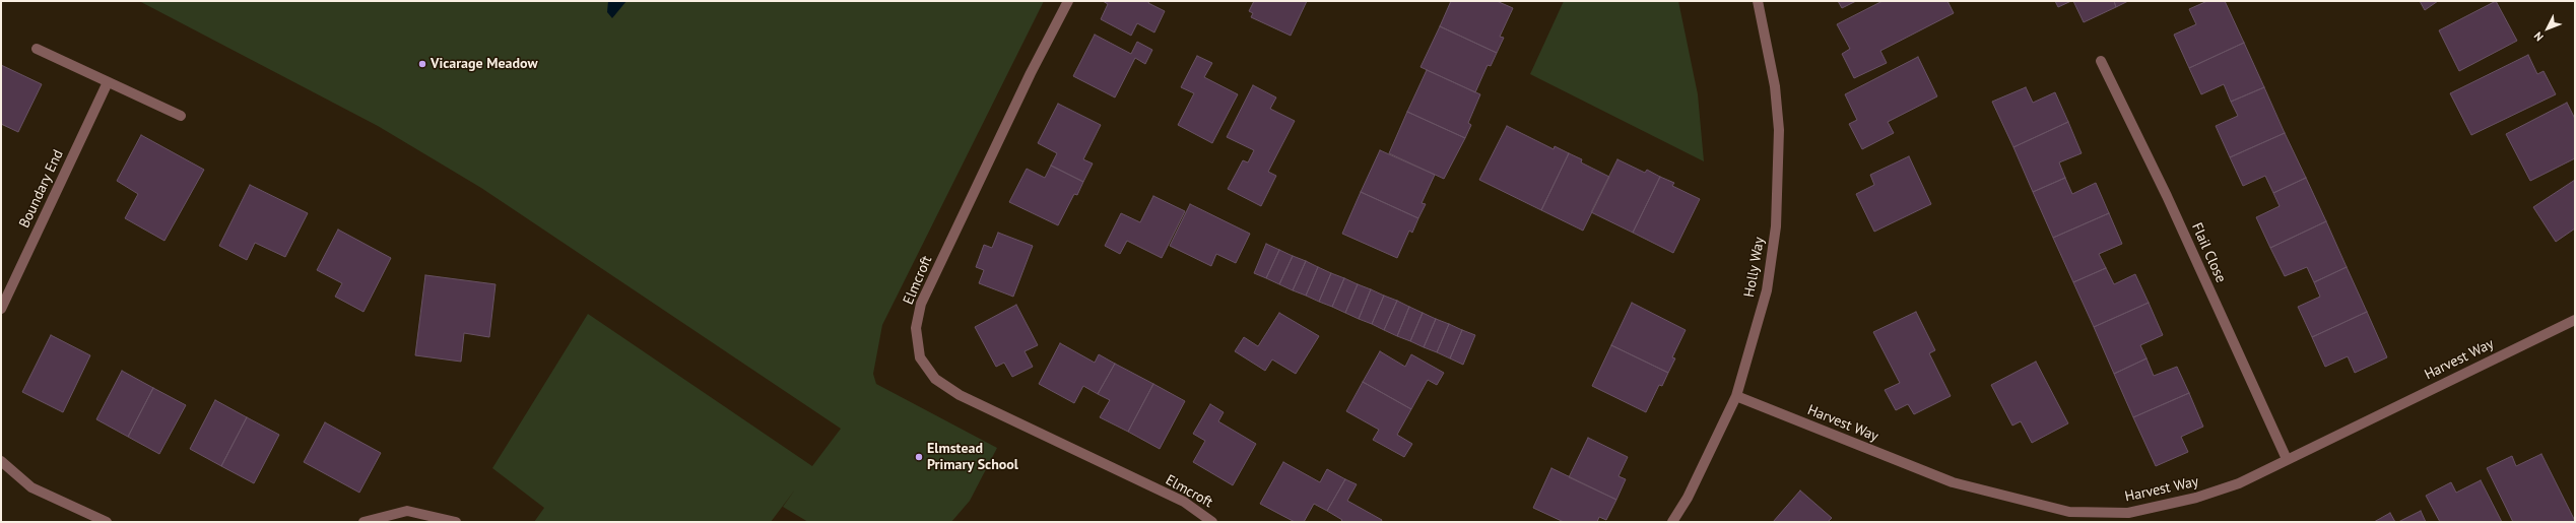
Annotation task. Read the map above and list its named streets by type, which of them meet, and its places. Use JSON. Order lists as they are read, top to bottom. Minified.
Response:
{"streets":{"street":["Boundary End","Flail Close","Holly Way","Elmcroft","Harvest Way"]},"crossings":[["Flail Close","Harvest Way"],["Holly Way","Harvest Way"]],"places":["Vicarage Meadow","Elmstead Primary School"],"north":"bottom left"}
